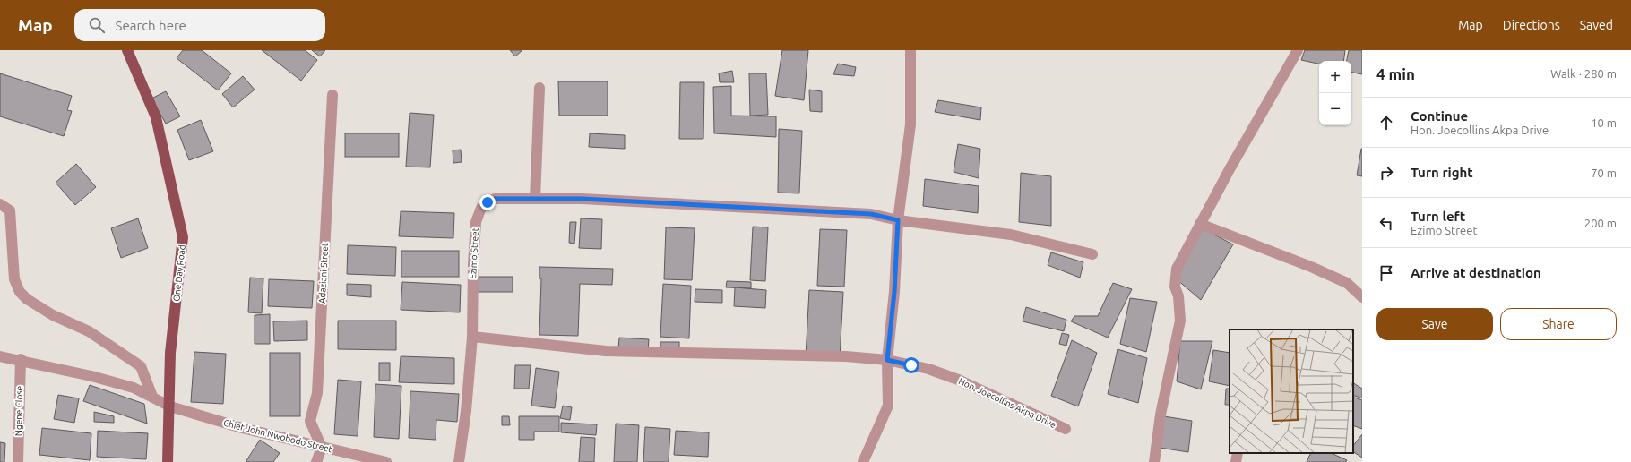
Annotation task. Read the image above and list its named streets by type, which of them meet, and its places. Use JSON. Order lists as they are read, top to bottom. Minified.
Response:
{"streets":{"main road":["One Day Road"],"street":["Ezimo Street","Adaziani Street","Hon. Joecollins Akpa Drive","Ngene Close","Chief John Nwobodo Street"]},"crossings":[["Ezimo Street","Hon. Joecollins Akpa Drive"],["One Day Road","Chief John Nwobodo Street"],["Adaziani Street","Chief John Nwobodo Street"],["Ngene Close","Chief John Nwobodo Street"]],"page":{"header":"Map","search":"Search here","nav":["Map","Directions","Saved"],"heading":["4 min","Walk · 280 m"],"map_buttons":["+","−"],"list":[["Continue","Hon. Joecollins Akpa Drive","10 m"],["Turn right","70 m"],["Turn left","Ezimo Street","200 m"],"Arrive at destination"],"buttons":["Save","Share"]}}
